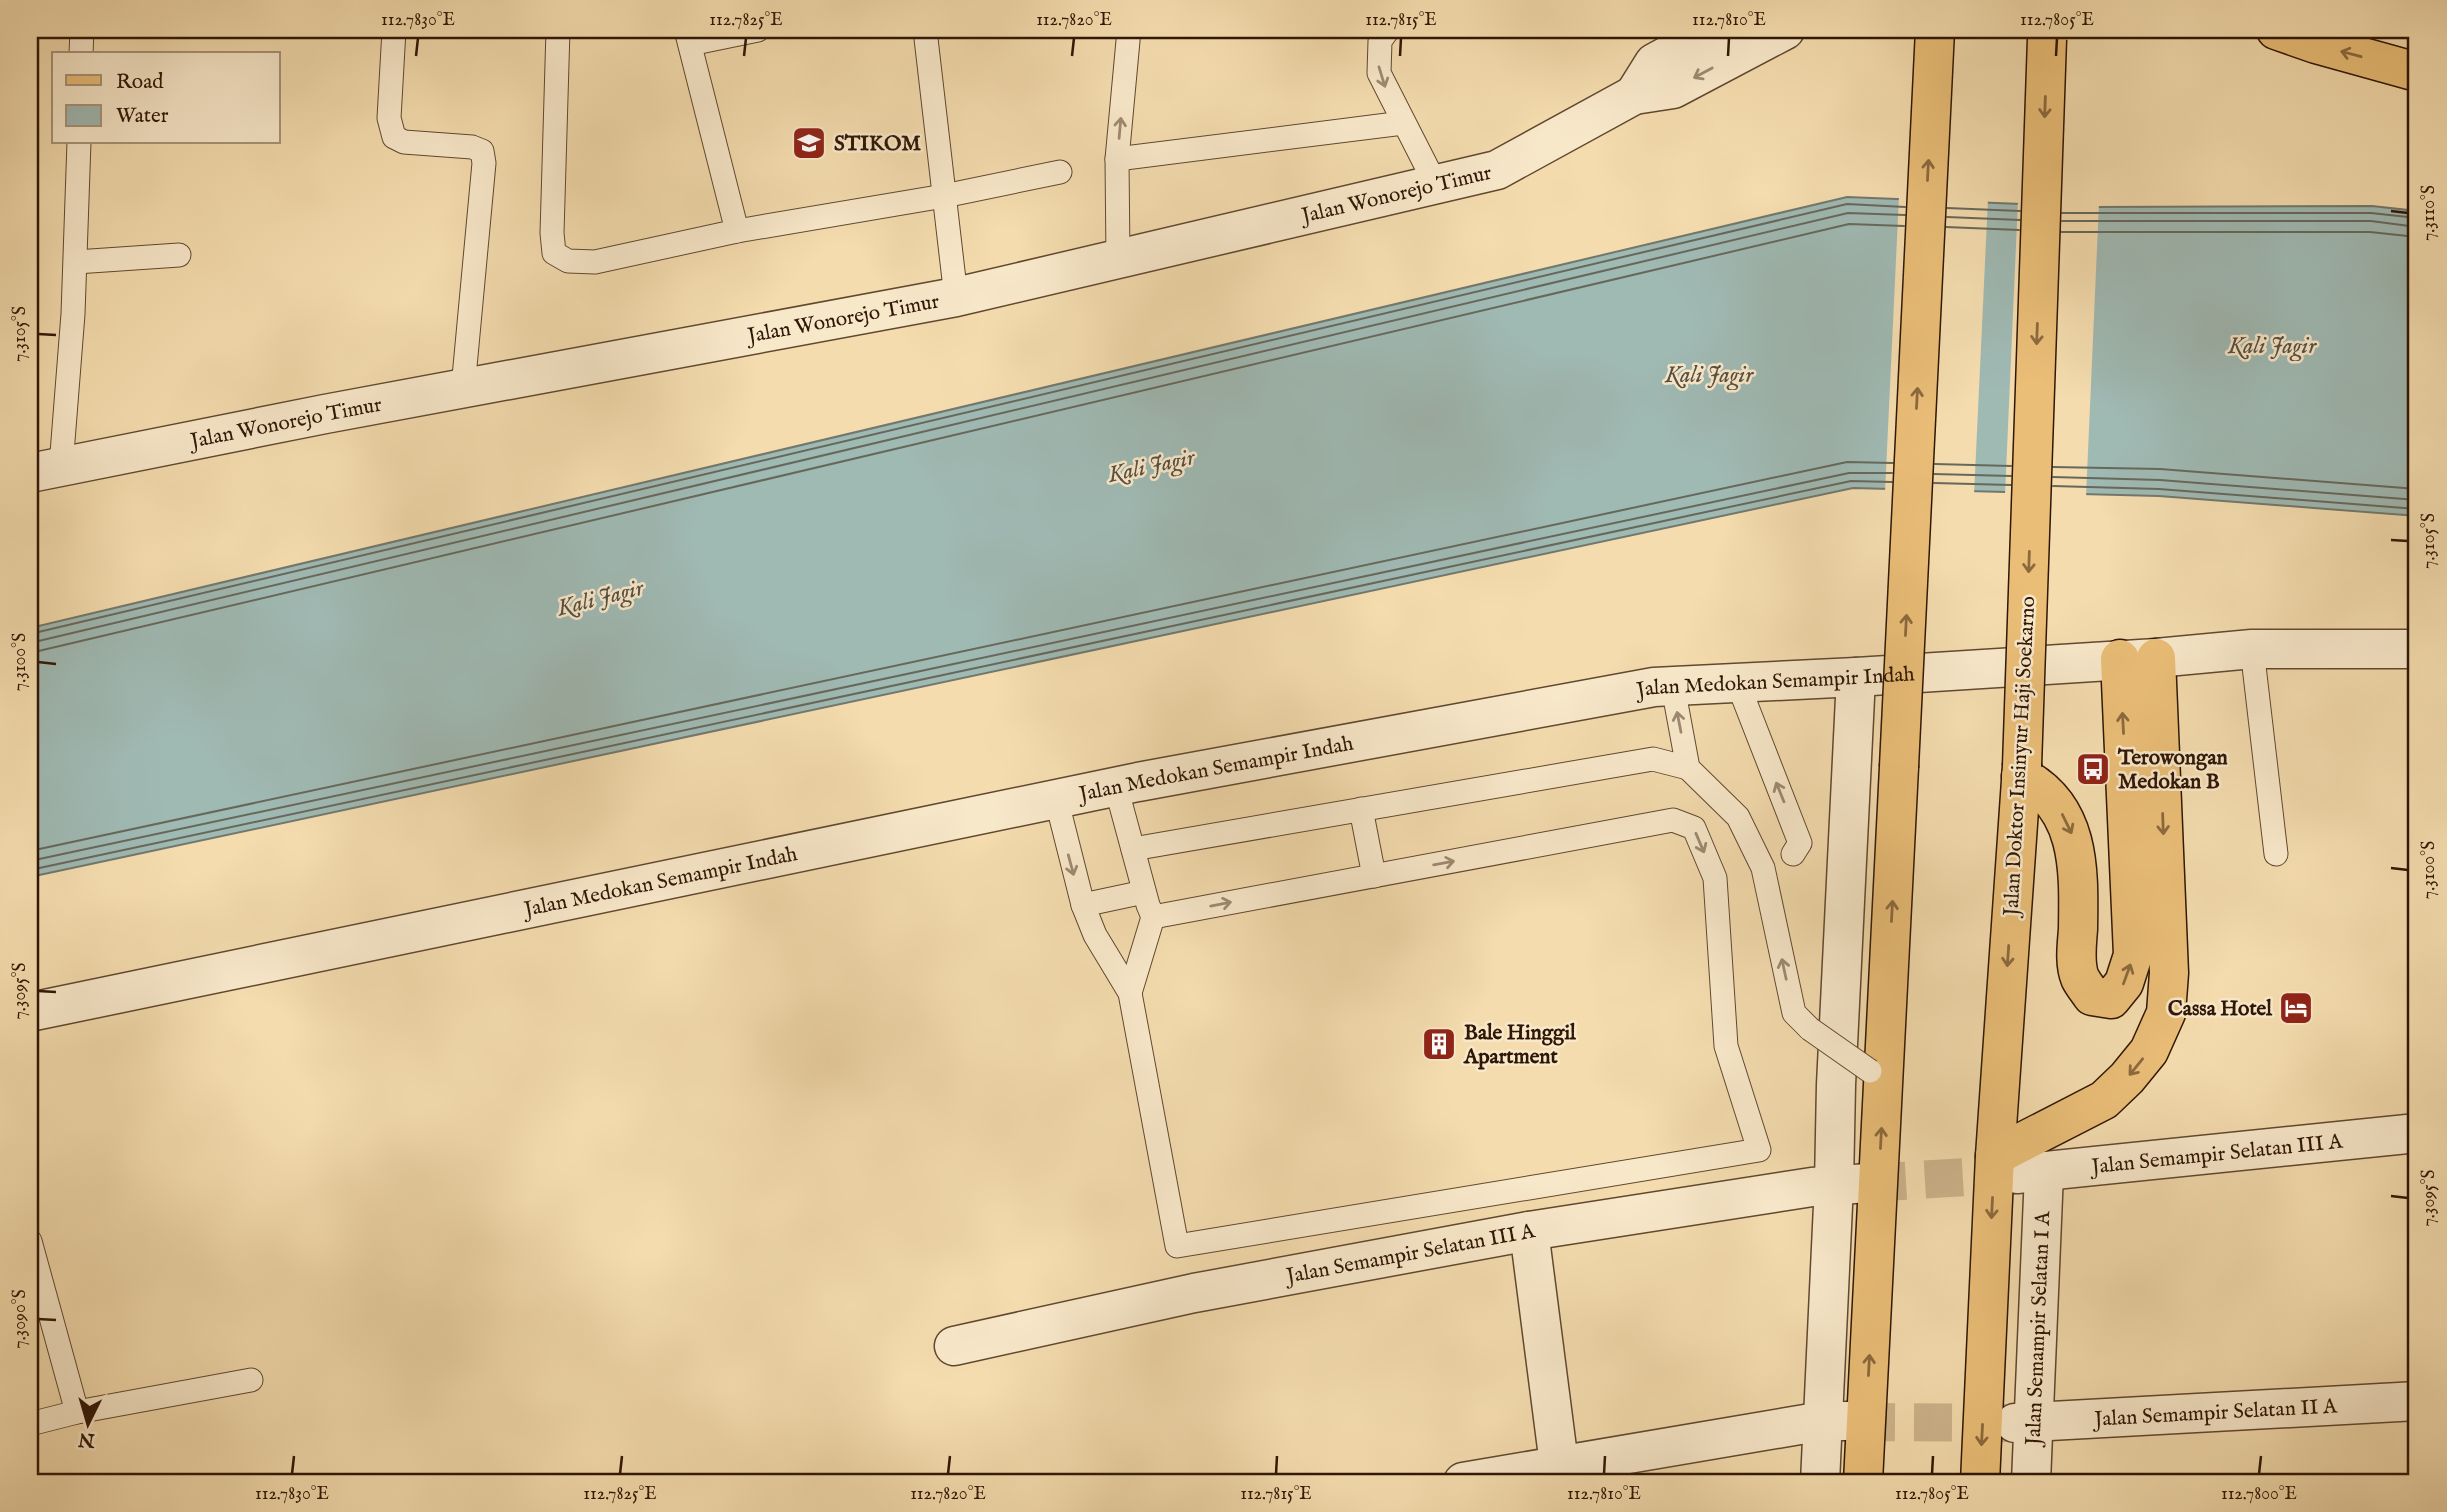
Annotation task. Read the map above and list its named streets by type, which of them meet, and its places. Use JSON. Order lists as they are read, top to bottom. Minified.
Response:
{"streets":{"main road":["Jalan Doktor Insinyur Haji Soekarno"],"street":["Jalan Wonorejo Timur","Jalan Medokan Semampir Indah","Jalan Semampir Selatan III A","Jalan Semampir Selatan I A","Jalan Semampir Selatan II A"]},"crossings":[["Jalan Doktor Insinyur Haji Soekarno","Jalan Semampir Selatan III A"],["Jalan Doktor Insinyur Haji Soekarno","Jalan Semampir Selatan I A"],["Jalan Semampir Selatan III A","Jalan Semampir Selatan I A"],["Jalan Semampir Selatan I A","Jalan Semampir Selatan II A"]],"water":["Kali Jagir"],"places":{"school or university":["STIKOM"],"bus stop":["Terowongan Medokan B"],"hotel":["Cassa Hotel"],"building":["Bale Hinggil Apartment"]},"legend":["Road","Water"],"north":"bottom","coordinates":["112.7830°E","112.7825°E","112.7820°E","112.7815°E","112.7810°E","112.7805°E","7.3110°S","7.3105°S","7.3100°S","7.3095°S","7.3090°S","112.7800°E"]}
